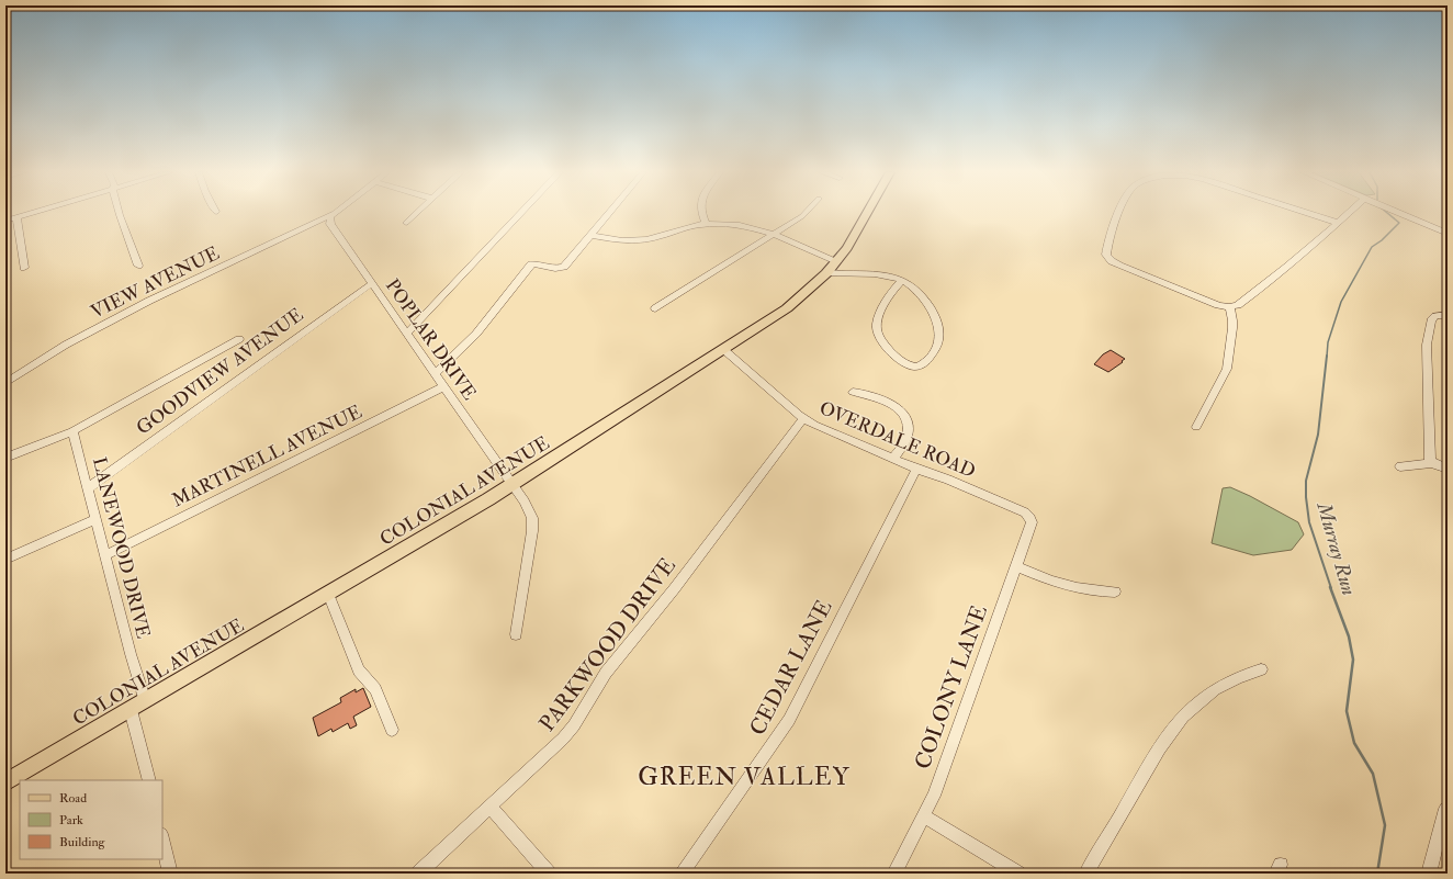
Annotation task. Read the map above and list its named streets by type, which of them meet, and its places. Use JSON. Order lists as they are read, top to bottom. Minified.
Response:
{"streets":{"main road":["COLONIAL AVENUE"],"street":["VIEW AVENUE","POPLAR DRIVE","GOODVIEW AVENUE","OVERDALE ROAD","MARTINELL AVENUE","LANEWOOD DRIVE","PARKWOOD DRIVE","CEDAR LANE","COLONY LANE"]},"crossings":[["VIEW AVENUE","POPLAR DRIVE"],["POPLAR DRIVE","GOODVIEW AVENUE"],["POPLAR DRIVE","MARTINELL AVENUE"],["POPLAR DRIVE","COLONIAL AVENUE"],["GOODVIEW AVENUE","LANEWOOD DRIVE"],["OVERDALE ROAD","COLONIAL AVENUE"],["OVERDALE ROAD","PARKWOOD DRIVE"],["OVERDALE ROAD","CEDAR LANE"],["OVERDALE ROAD","COLONY LANE"],["MARTINELL AVENUE","LANEWOOD DRIVE"],["COLONIAL AVENUE","LANEWOOD DRIVE"]],"districts":["GREEN VALLEY"],"water":["Murray Run"],"legend":["Road","Park","Building"]}
